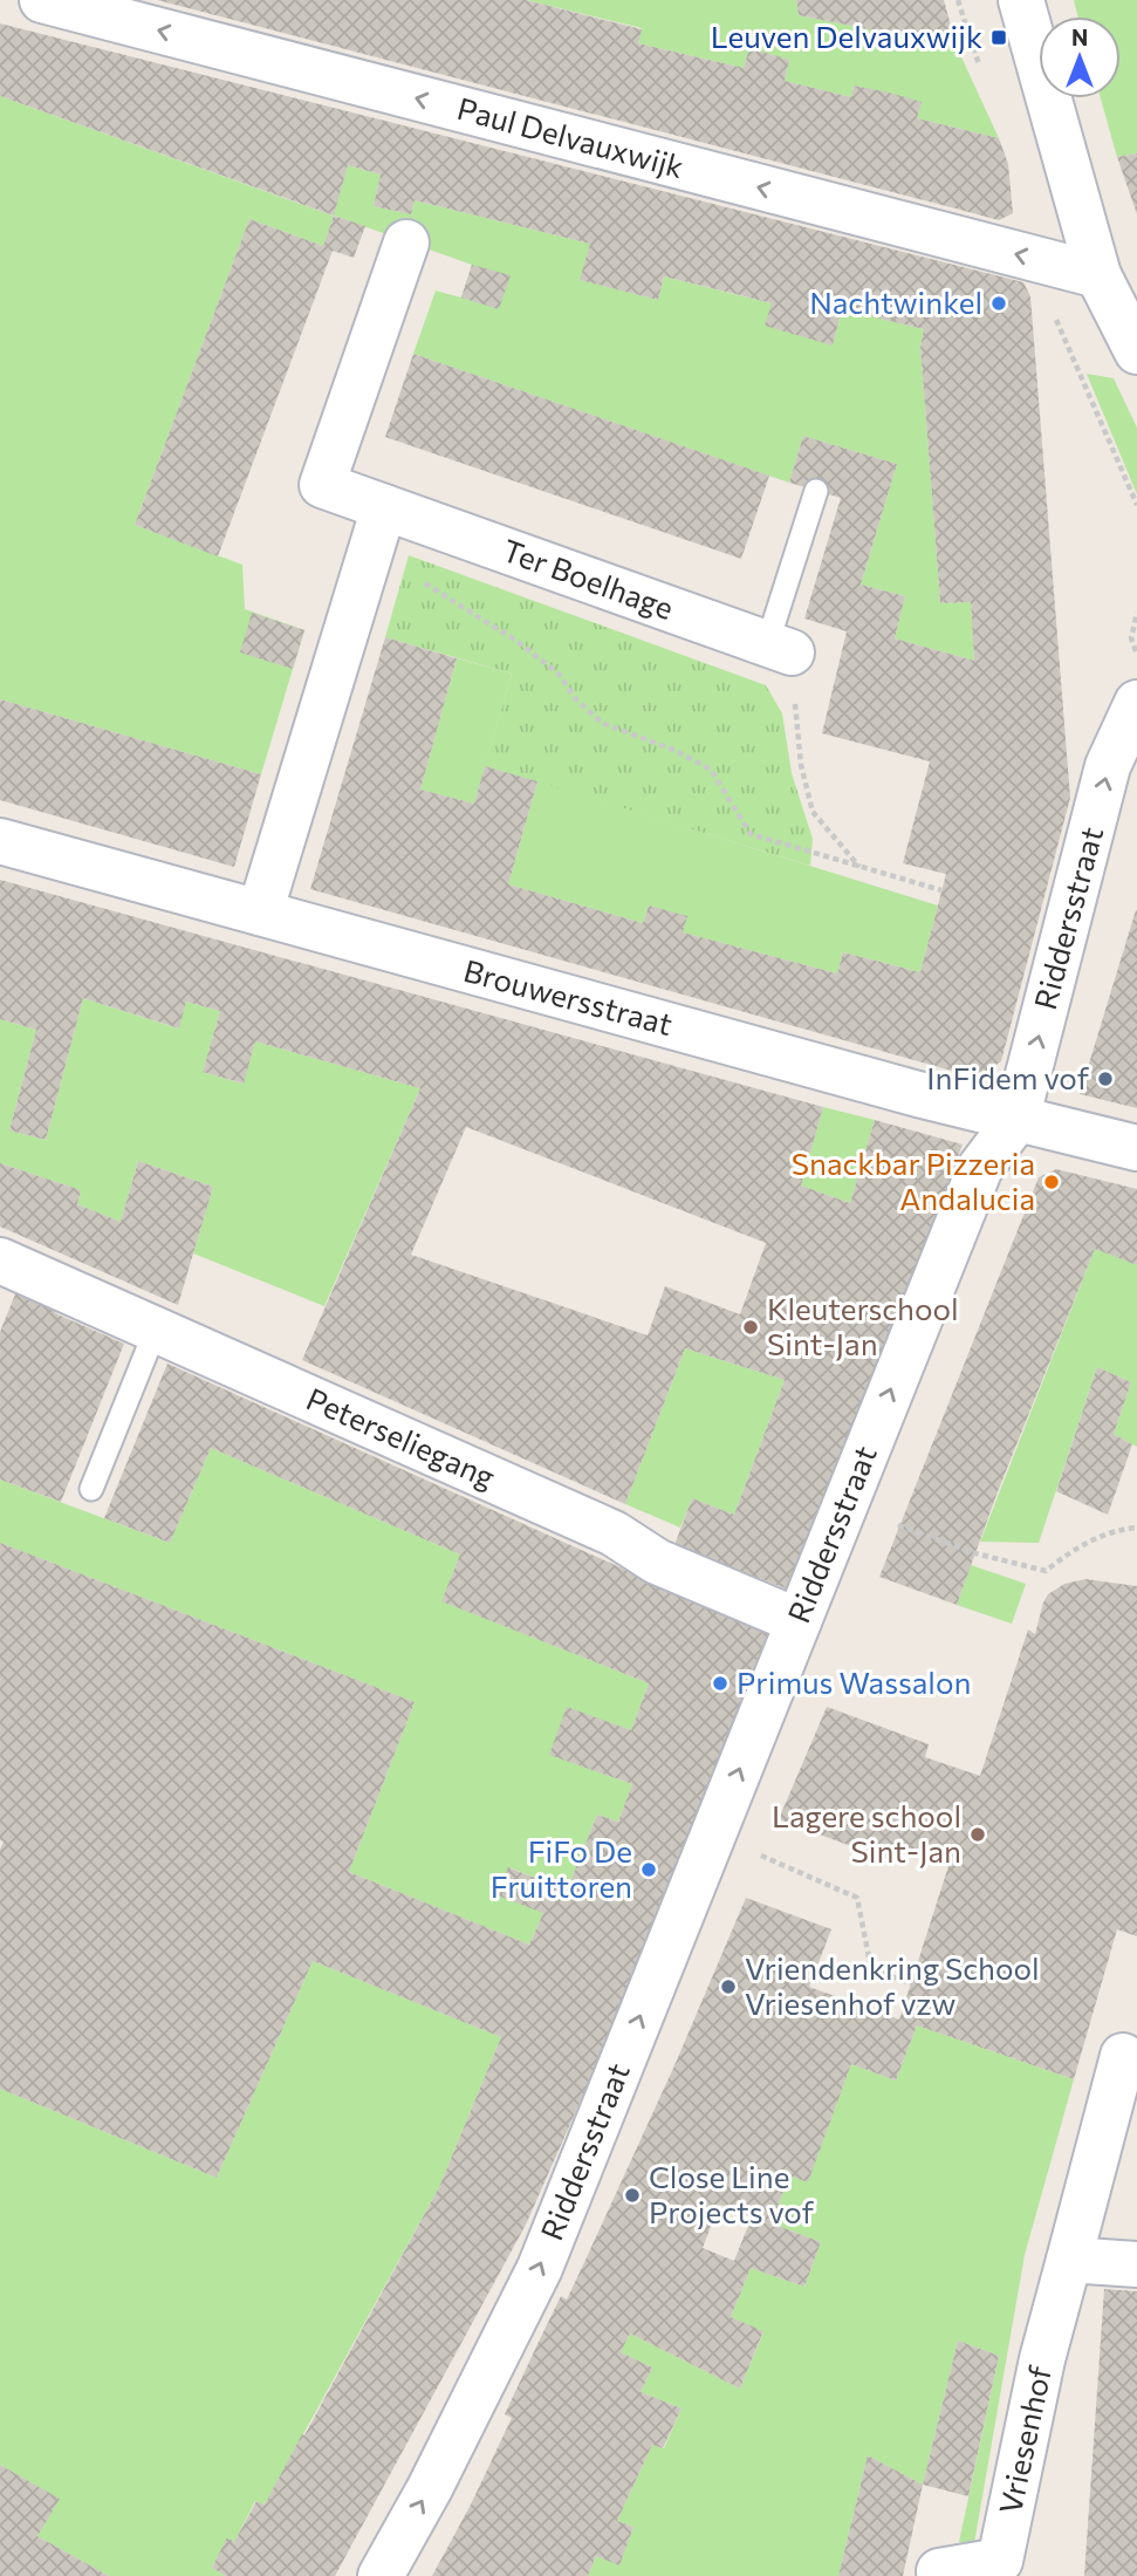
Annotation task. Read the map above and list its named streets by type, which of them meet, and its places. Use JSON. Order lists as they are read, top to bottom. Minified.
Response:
{"streets":{"street":["Paul Delvauxwijk","Ter Boelhage","Riddersstraat","Brouwersstraat","Peterseliegang","Vriesenhof"]},"crossings":[["Riddersstraat","Brouwersstraat"],["Riddersstraat","Peterseliegang"]],"one_way":["Paul Delvauxwijk","Riddersstraat"],"places":{"transit":["Leuven Delvauxwijk"],"other":["Nachtwinkel","InFidem vof","Snackbar Pizzeria Andalucia","Kleuterschool Sint-Jan","Primus Wassalon","Lagere school Sint-Jan","FiFo De Fruittoren","Vriendenkring School Vriesenhof vzw","Close Line Projects vof"]},"north":"top"}
